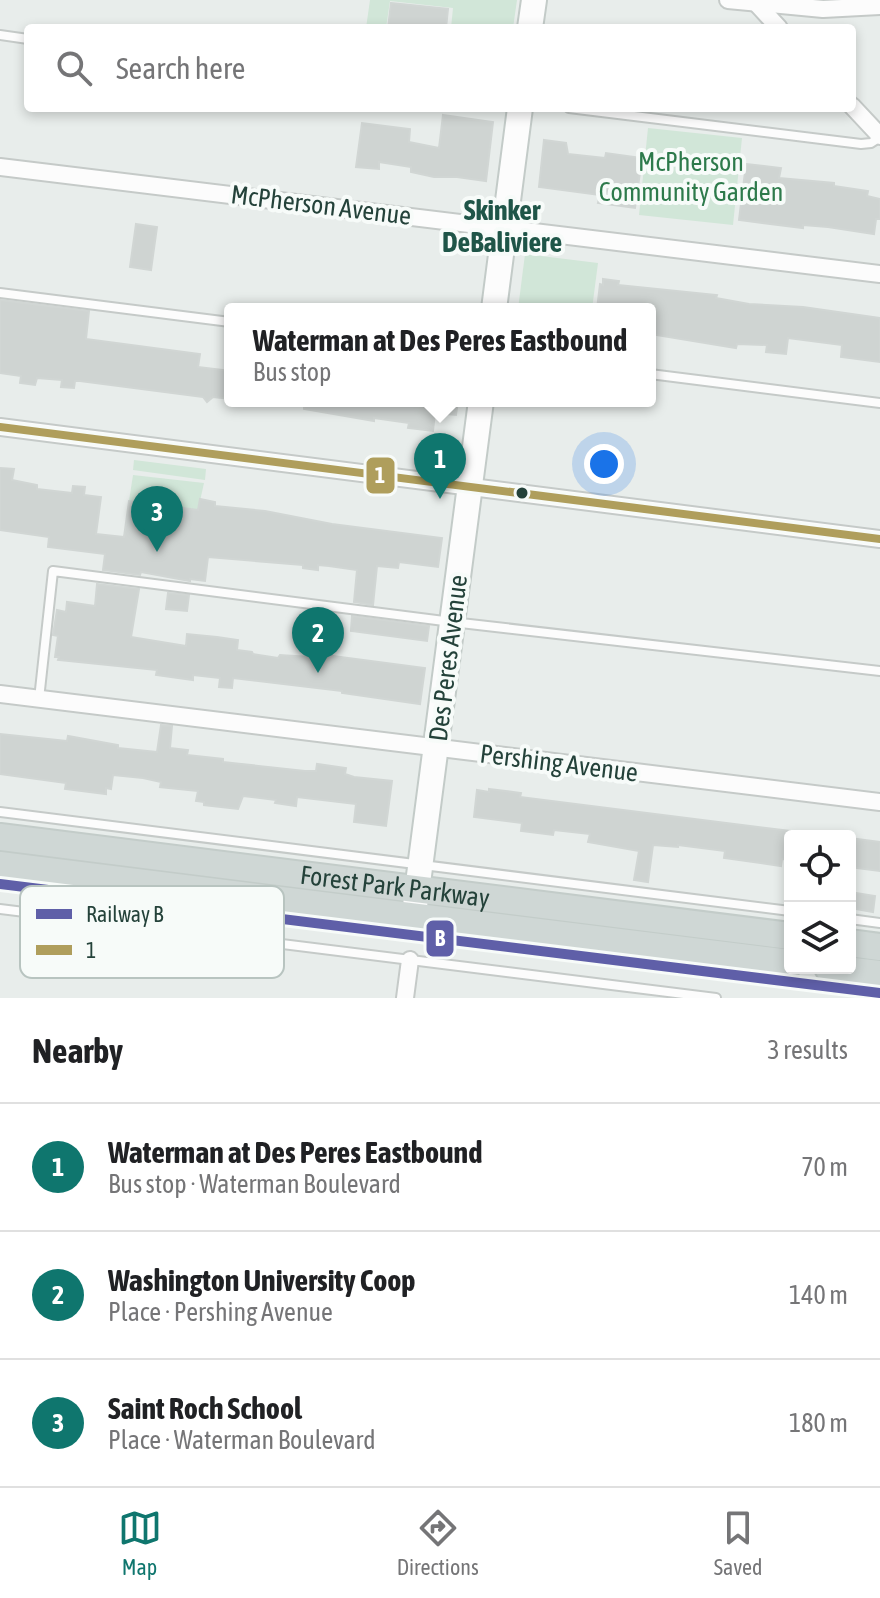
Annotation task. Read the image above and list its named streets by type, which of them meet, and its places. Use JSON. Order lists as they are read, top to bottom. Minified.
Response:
{"streets":{"main road":["Forest Park Parkway"],"street":["McPherson Avenue","Des Peres Avenue","Pershing Avenue"]},"crossings":[["Des Peres Avenue","Pershing Avenue"],["Des Peres Avenue","Forest Park Parkway"]],"districts":["Skinker DeBaliviere"],"parks":["McPherson Community Garden"],"lines":["transit line 1","rail line B"],"legend":["Railway B","1"],"page":{"search":"Search here","popup":["Waterman at Des Peres Eastbound","Bus stop"],"pins":["1","3","2"],"heading":["Nearby","3 results"],"list":[{"mark":"1","name":"Waterman at Des Peres Eastbound","note":"Bus stop · Waterman Boulevard","value":"70 m"},{"mark":"2","name":"Washington University Coop","note":"Place · Pershing Avenue","value":"140 m"},{"mark":"3","name":"Saint Roch School","note":"Place · Waterman Boulevard","value":"180 m"}],"nav":["Map","Directions","Saved"]}}
